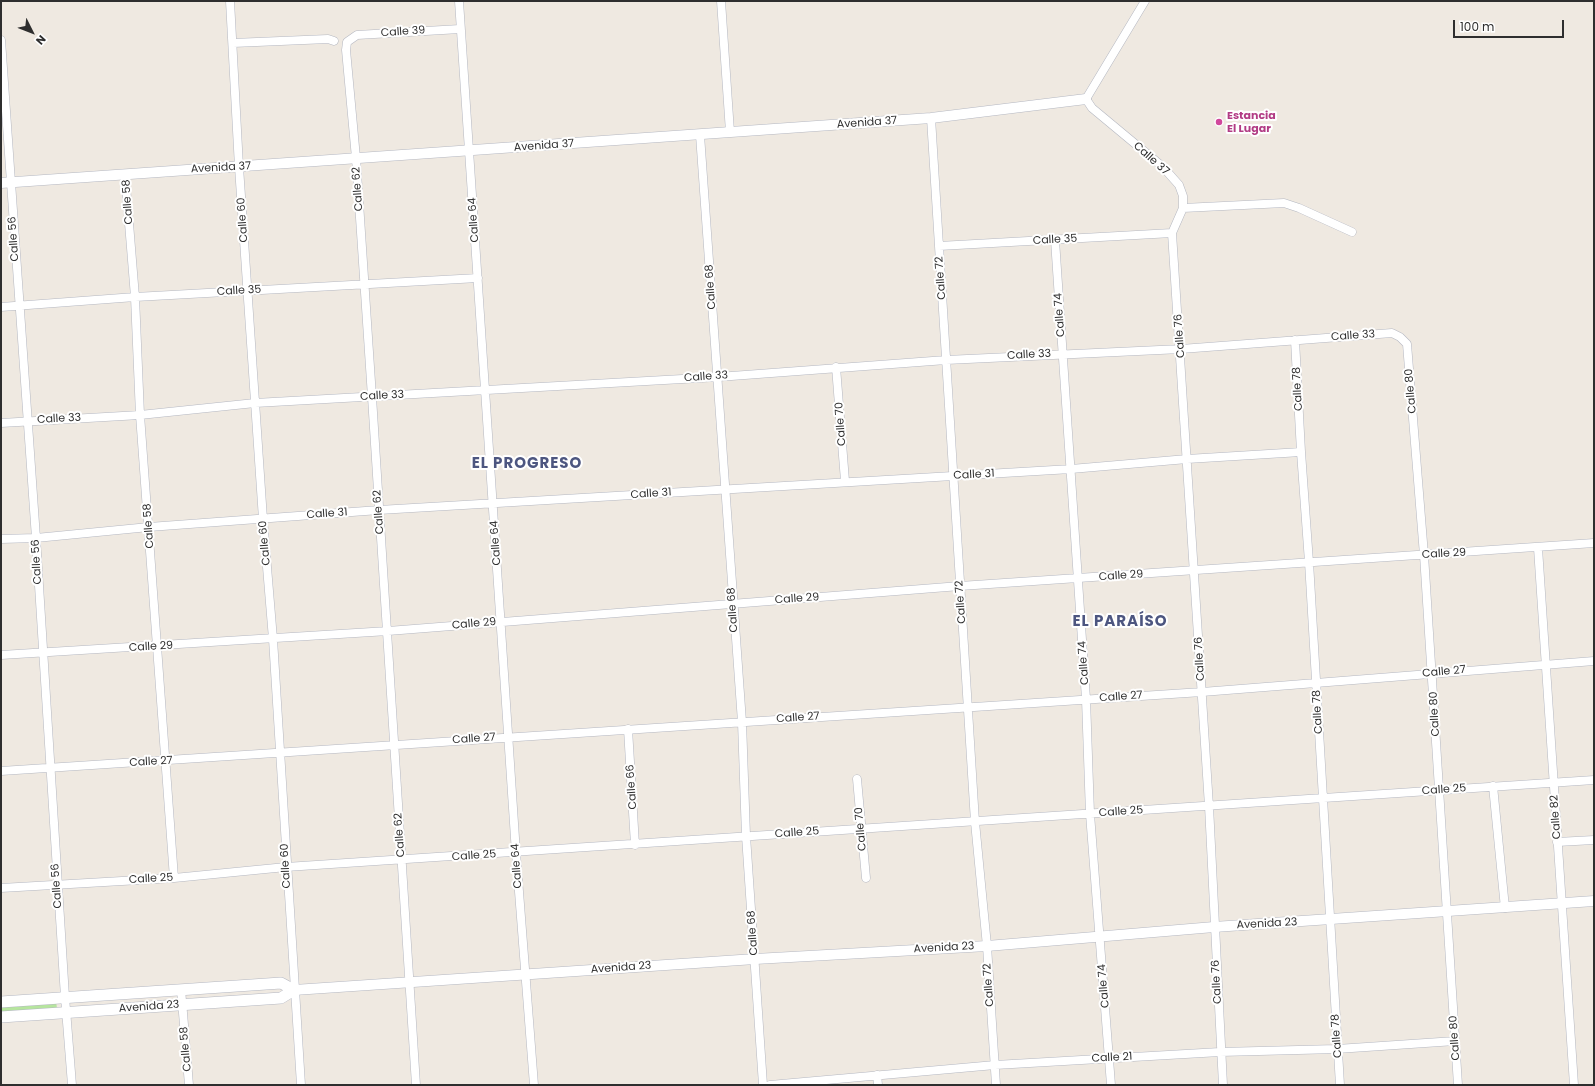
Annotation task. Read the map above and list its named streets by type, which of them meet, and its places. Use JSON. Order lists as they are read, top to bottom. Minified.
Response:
{"streets":{"main road":["Avenida 23"],"street":["Calle 39","Avenida 37","Calle 37","Calle 62","Calle 58","Calle 60","Calle 64","Calle 56","Calle 35","Calle 72","Calle 68","Calle 74","Calle 76","Calle 33","Calle 78","Calle 80","Calle 70","Calle 31","Calle 29","Calle 27","Calle 66","Calle 25","Calle 82","Calle 21"]},"crossings":[["Calle 39","Calle 62"],["Calle 39","Calle 64"],["Avenida 37","Calle 37"],["Avenida 37","Calle 62"],["Avenida 37","Calle 58"],["Avenida 37","Calle 60"],["Avenida 37","Calle 64"],["Avenida 37","Calle 56"],["Avenida 37","Calle 72"],["Avenida 37","Calle 68"],["Calle 62","Calle 35"],["Calle 62","Calle 33"],["Calle 62","Calle 31"],["Calle 62","Calle 29"],["Calle 62","Calle 27"],["Calle 62","Calle 25"],["Calle 62","Avenida 23"],["Calle 58","Calle 35"],["Calle 58","Calle 33"],["Calle 58","Calle 31"],["Calle 58","Calle 29"],["Calle 58","Calle 27"],["Calle 58","Calle 25"],["Calle 58","Avenida 23"],["Calle 60","Calle 35"],["Calle 60","Calle 33"],["Calle 60","Calle 31"],["Calle 60","Calle 29"],["Calle 60","Calle 27"],["Calle 60","Calle 25"],["Calle 60","Avenida 23"],["Calle 64","Calle 35"],["Calle 64","Calle 33"],["Calle 64","Calle 31"],["Calle 64","Calle 29"],["Calle 64","Calle 27"],["Calle 64","Calle 25"],["Calle 64","Avenida 23"],["Calle 56","Calle 35"],["Calle 56","Calle 33"],["Calle 56","Calle 31"],["Calle 56","Calle 29"],["Calle 56","Calle 27"],["Calle 56","Calle 25"],["Calle 56","Avenida 23"],["Calle 35","Calle 72"],["Calle 35","Calle 74"],["Calle 35","Calle 76"],["Calle 72","Calle 33"],["Calle 72","Calle 31"],["Calle 72","Calle 29"],["Calle 72","Calle 27"],["Calle 72","Calle 25"],["Calle 72","Avenida 23"],["Calle 72","Calle 21"],["Calle 68","Calle 33"],["Calle 68","Calle 31"],["Calle 68","Calle 29"],["Calle 68","Calle 27"],["Calle 68","Calle 25"],["Calle 68","Avenida 23"],["Calle 74","Calle 33"],["Calle 74","Calle 31"],["Calle 74","Calle 29"],["Calle 74","Calle 27"],["Calle 74","Calle 25"],["Calle 74","Avenida 23"],["Calle 74","Calle 21"],["Calle 76","Calle 33"],["Calle 76","Calle 31"],["Calle 76","Calle 29"],["Calle 76","Calle 27"],["Calle 76","Calle 25"],["Calle 76","Avenida 23"],["Calle 76","Calle 21"],["Calle 33","Calle 78"],["Calle 33","Calle 80"],["Calle 33","Calle 70"],["Calle 78","Calle 31"],["Calle 78","Calle 29"],["Calle 78","Calle 27"],["Calle 78","Calle 25"],["Calle 78","Avenida 23"],["Calle 78","Calle 21"],["Calle 80","Calle 29"],["Calle 80","Calle 27"],["Calle 80","Calle 25"],["Calle 80","Avenida 23"],["Calle 80","Calle 21"],["Calle 70","Calle 31"],["Calle 70","Calle 25"],["Calle 29","Calle 82"],["Calle 27","Calle 66"],["Calle 27","Calle 82"],["Calle 66","Calle 25"],["Calle 25","Calle 82"],["Calle 82","Avenida 23"]],"districts":["EL PROGRESO","EL PARAÍSO"],"places":["Estancia El Lugar"],"scale_bar":"100 m","north":"bottom right"}
